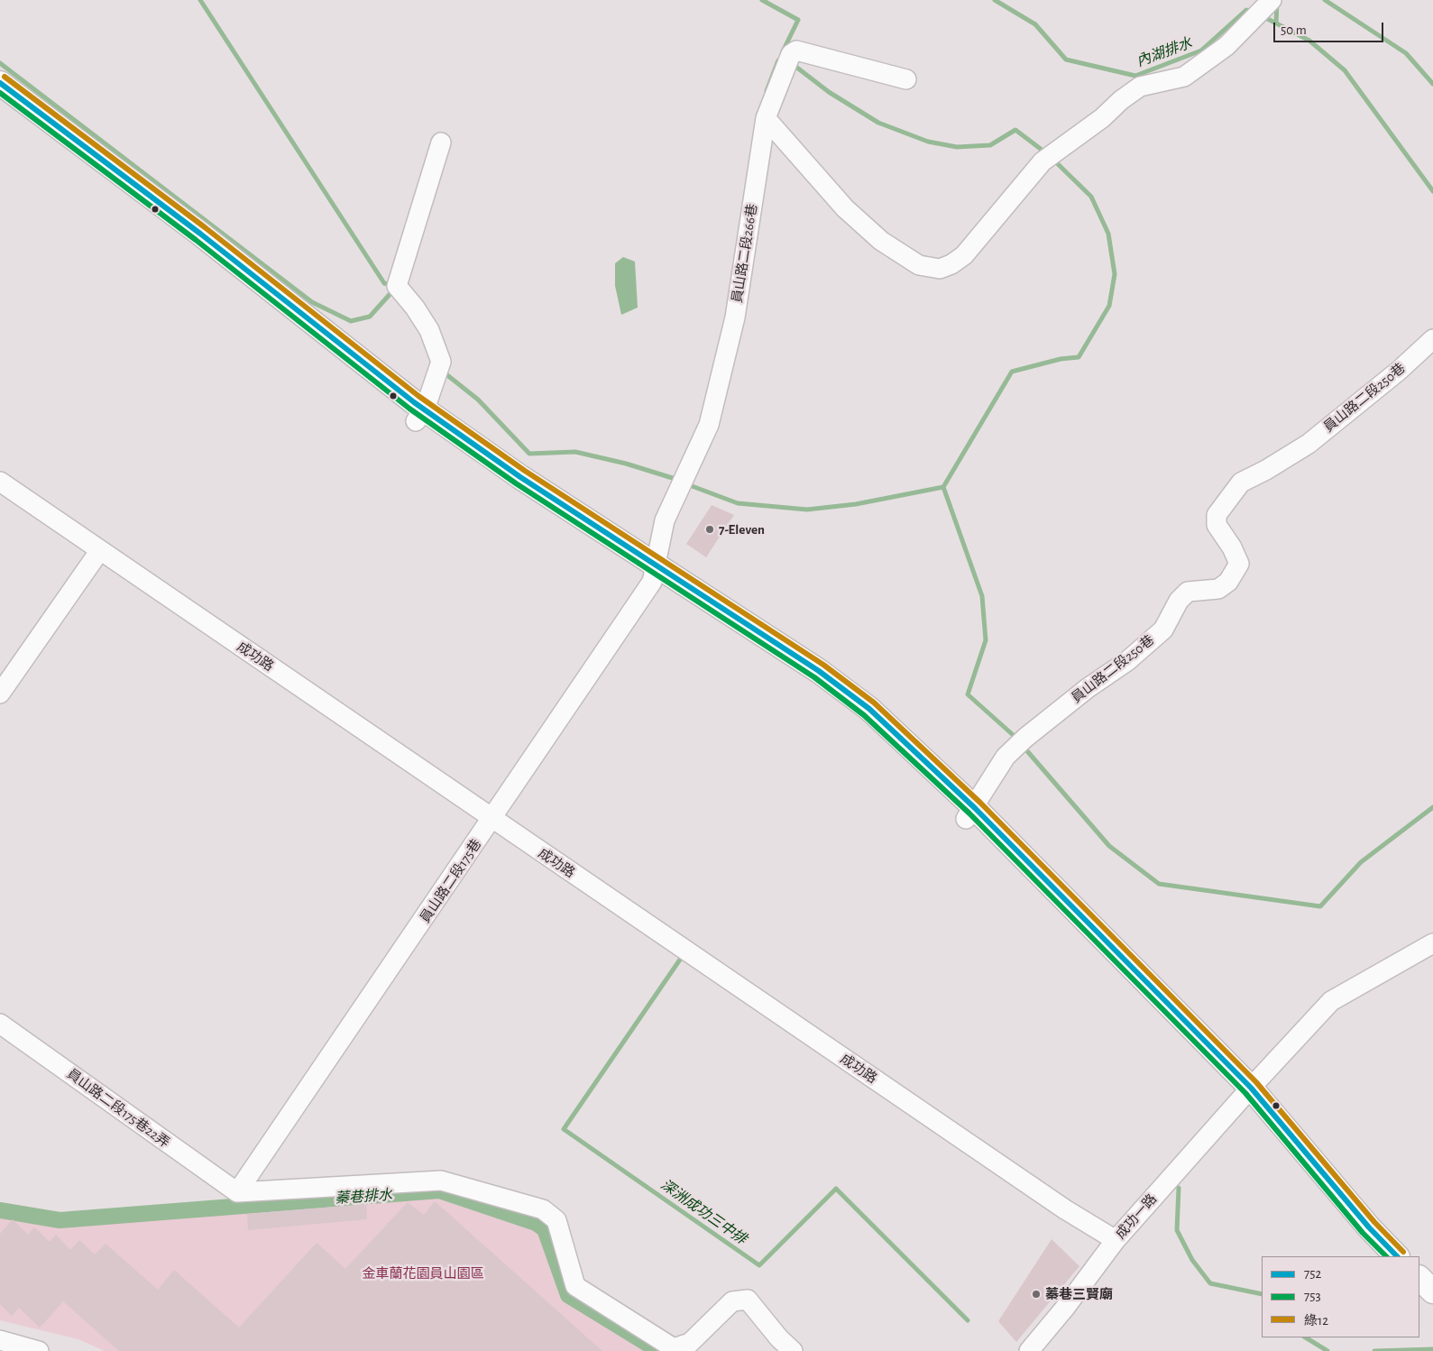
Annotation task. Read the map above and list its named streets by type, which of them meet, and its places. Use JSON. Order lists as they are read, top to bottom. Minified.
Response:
{"streets":{"street":["員山路二段266巷","員山路二段250巷","成功路","員山路二段175巷","員山路二段175巷22弄","成功一路"]},"crossings":[["員山路二段266巷","員山路二段175巷"],["成功路","員山路二段175巷"],["成功路","成功一路"],["員山路二段175巷","員山路二段175巷22弄"]],"water":["內湖排水","蓁巷排水","深洲成功三中排"],"parks":["金車蘭花園員山園區"],"places":["7-Eleven","蓁巷三賢廟"],"lines":["transit line 綠12","transit line 752","transit line 753"],"legend":["752","753","綠12"],"scale_bar":"50 m"}
